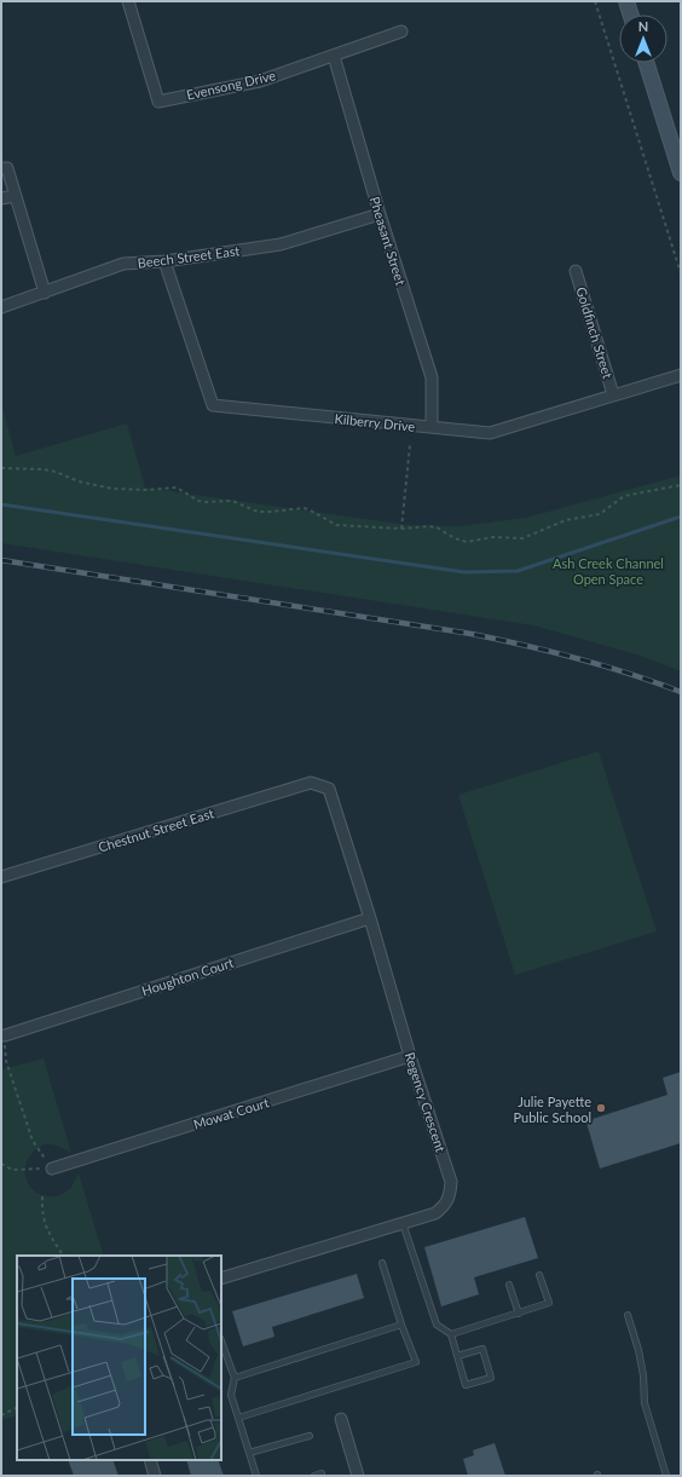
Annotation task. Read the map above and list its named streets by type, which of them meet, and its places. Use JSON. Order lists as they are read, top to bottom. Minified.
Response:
{"streets":{"street":["Evensong Drive","Pheasant Street","Beech Street East","Goldfinch Street","Kilberry Drive","Chestnut Street East","Houghton Court","Regency Crescent","Mowat Court"]},"crossings":[["Evensong Drive","Pheasant Street"],["Pheasant Street","Beech Street East"],["Pheasant Street","Kilberry Drive"],["Beech Street East","Kilberry Drive"],["Goldfinch Street","Kilberry Drive"],["Chestnut Street East","Regency Crescent"],["Houghton Court","Regency Crescent"],["Regency Crescent","Mowat Court"]],"parks":["Ash Creek Channel Open Space"],"places":["Julie Payette Public School"],"north":"top"}
